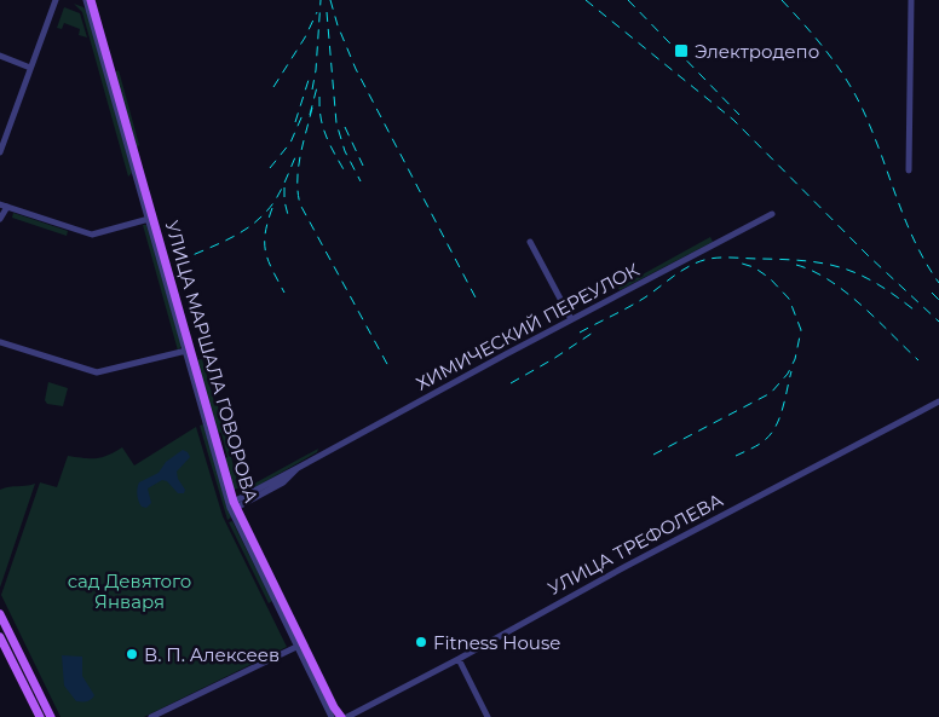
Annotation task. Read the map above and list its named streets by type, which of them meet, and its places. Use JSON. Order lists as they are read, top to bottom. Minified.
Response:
{"streets":{"main road":["УЛИЦА МАРШАЛА ГОВОРОВА"],"street":["ХИМИЧЕСКИЙ ПЕРЕУЛОК","УЛИЦА ТРЕФОЛЕВА"]},"crossings":[["ХИМИЧЕСКИЙ ПЕРЕУЛОК","УЛИЦА МАРШАЛА ГОВОРОВА"]],"parks":["сад Девятого Января"],"places":{"transit":["Электродепо"],"other":["Fitness House","В. П. Алексеев"]}}
